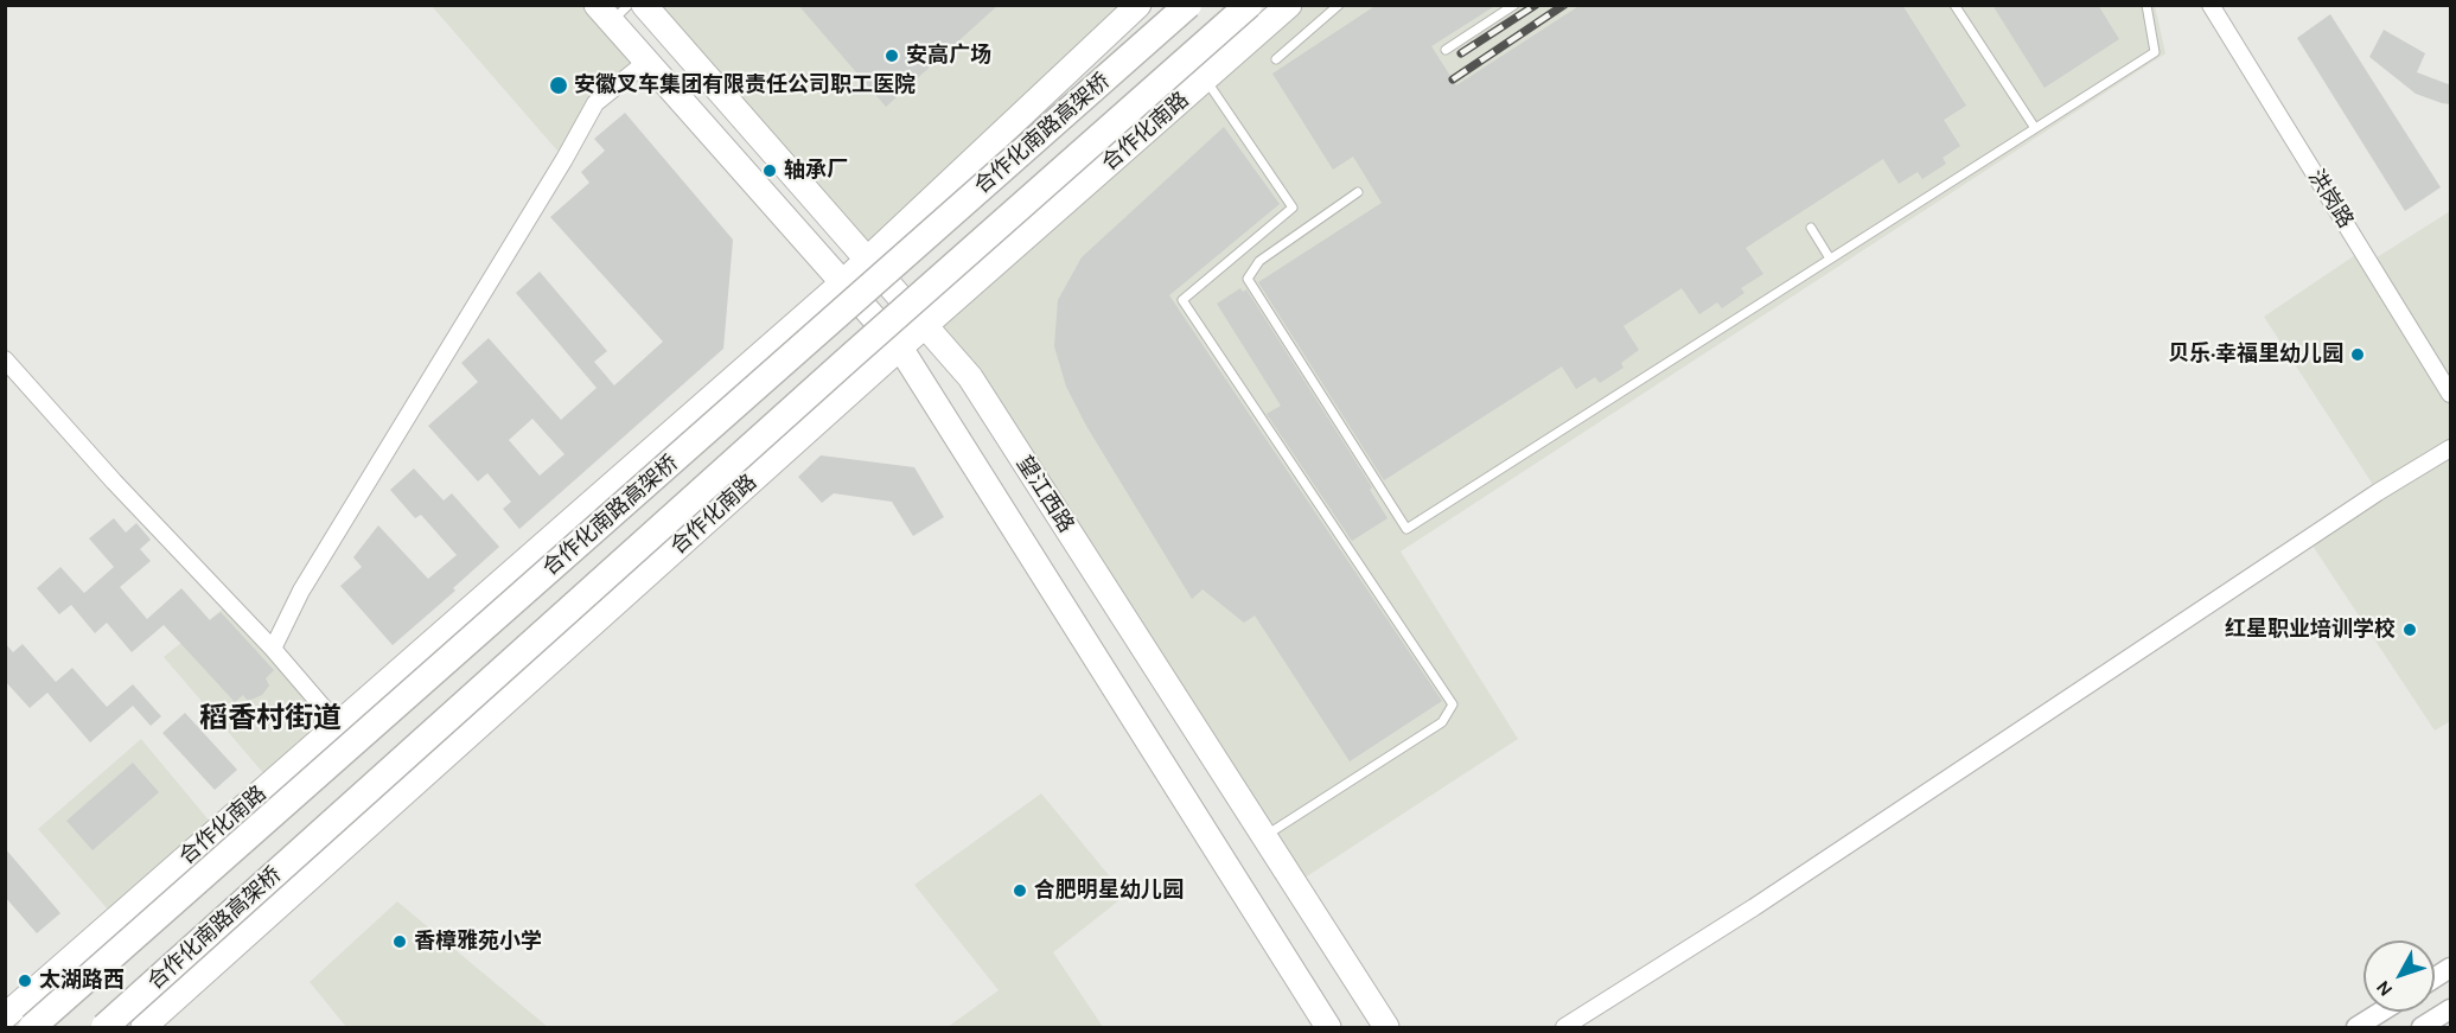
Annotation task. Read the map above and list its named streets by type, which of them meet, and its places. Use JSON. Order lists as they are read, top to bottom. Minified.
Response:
{"streets":{"highway":["合作化南路高架桥"],"main road":["合作化南路","望江西路"],"street":["洪岗路"]},"crossings":[["合作化南路","望江西路"]],"districts":["稻香村街道"],"places":["安高广场","安徽叉车集团有限责任公司职工医院","轴承厂","贝乐·幸福里幼儿园","红星职业培训学校","合肥明星幼儿园","香樟雅苑小学","太湖路西"],"north":"bottom left"}
